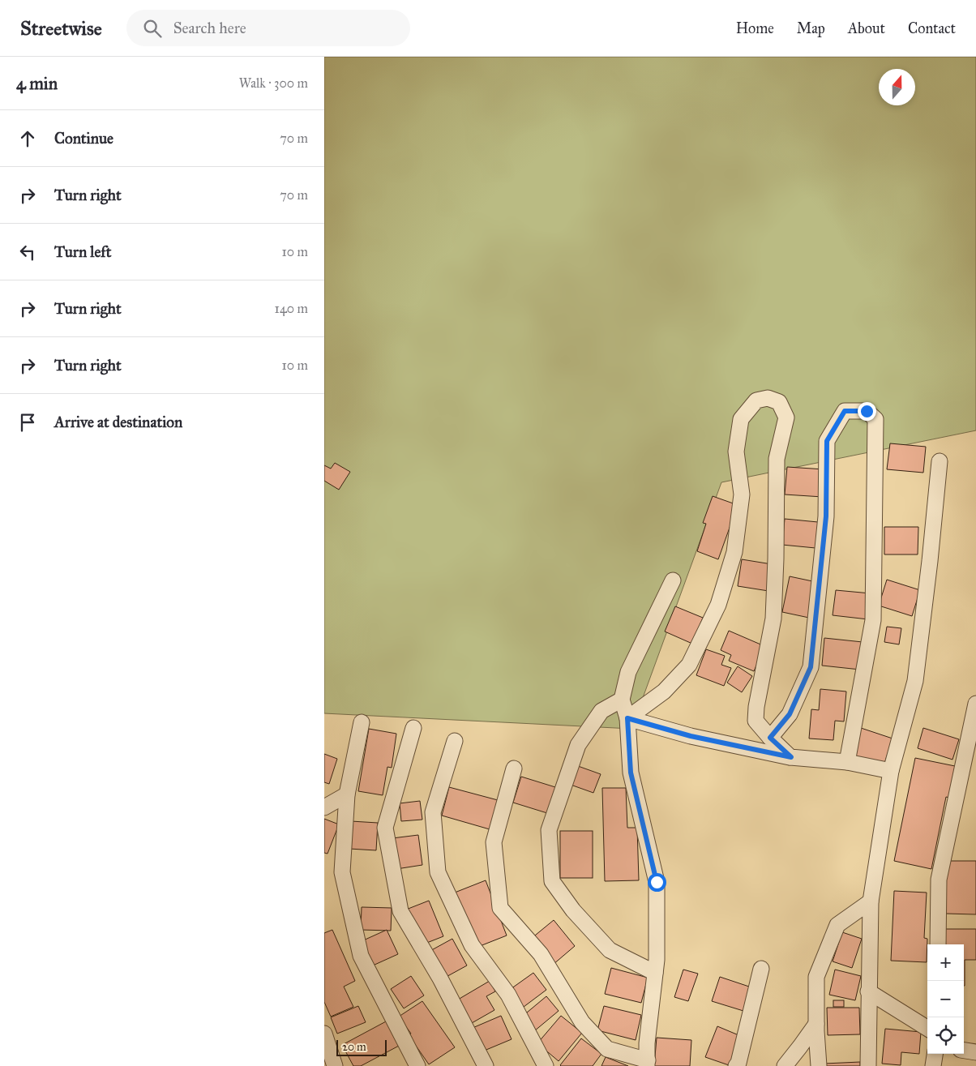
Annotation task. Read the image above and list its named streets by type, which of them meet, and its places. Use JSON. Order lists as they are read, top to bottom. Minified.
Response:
{"scale_bar":"20 m","north":"top","page":{"header":"Streetwise","search":"Search here","nav":["Home","Map","About","Contact"],"heading":["4 min","Walk · 300 m"],"list":[["Continue","70 m"],["Turn right","70 m"],["Turn left","10 m"],["Turn right","140 m"],["Turn right","10 m"],"Arrive at destination"],"map_buttons":["+","−"],"scale":"20 m"}}
